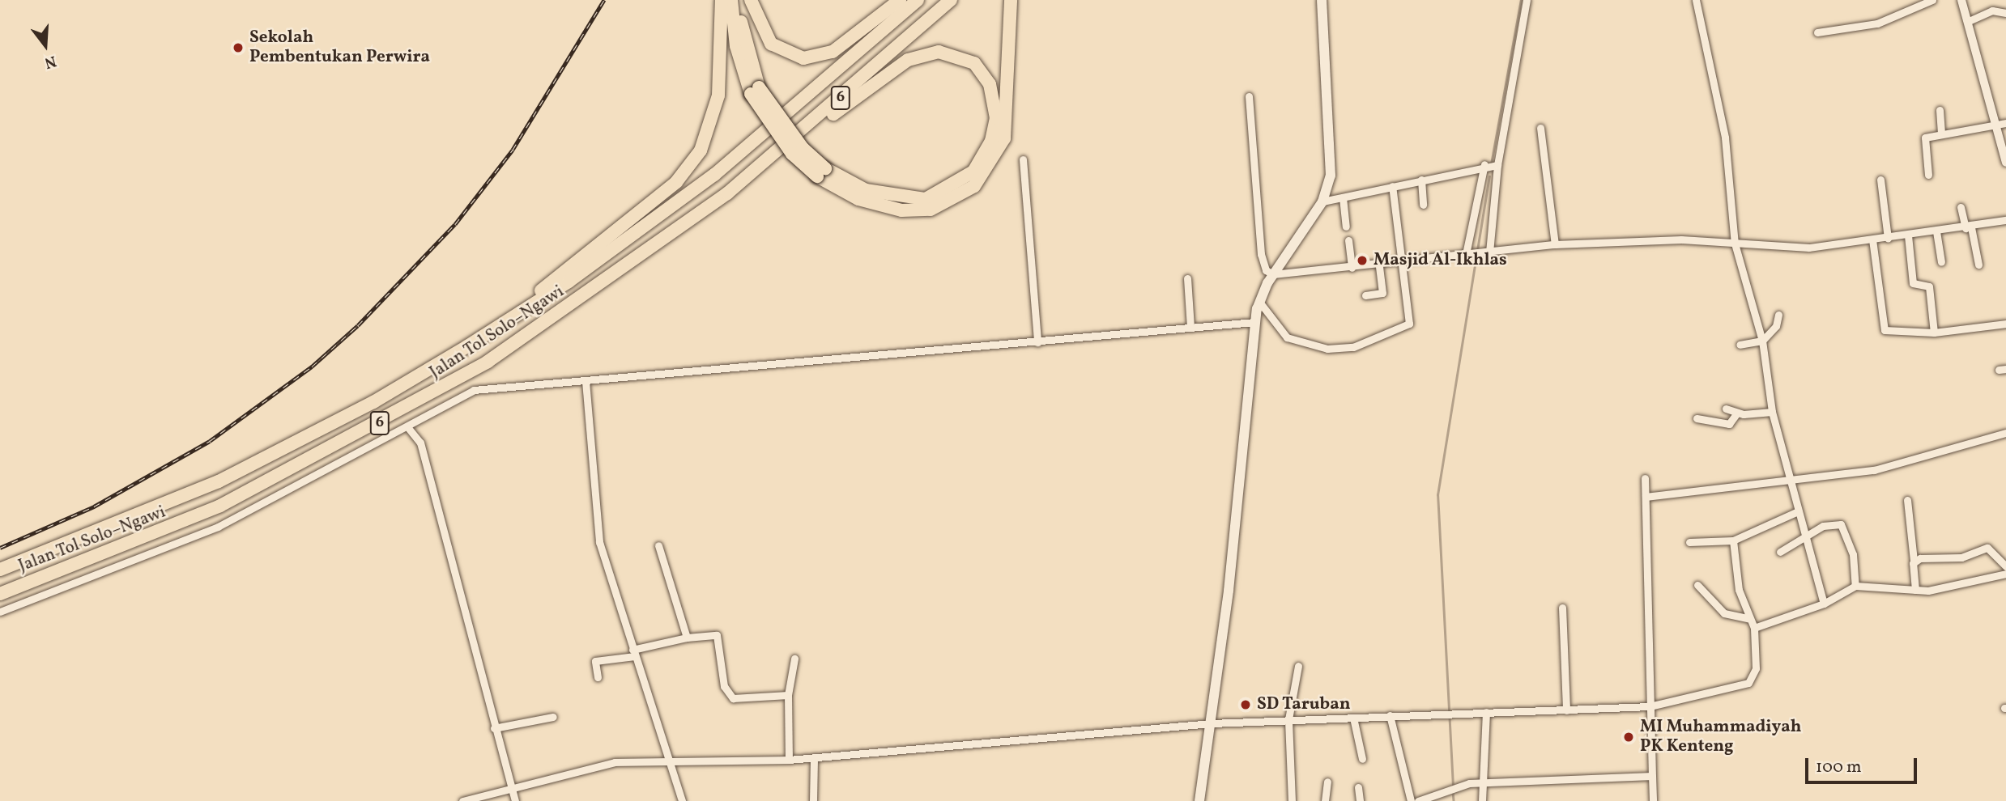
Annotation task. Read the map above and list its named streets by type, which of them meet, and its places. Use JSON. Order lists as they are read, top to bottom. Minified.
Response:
{"streets":{"highway":["6","Jalan Tol Solo–Ngawi"]},"places":["Sekolah Pembentukan Perwira","Masjid Al-Ikhlas","SD Taruban","MI Muhammadiyah PK Kenteng"],"scale_bar":"100 m","north":"bottom"}
